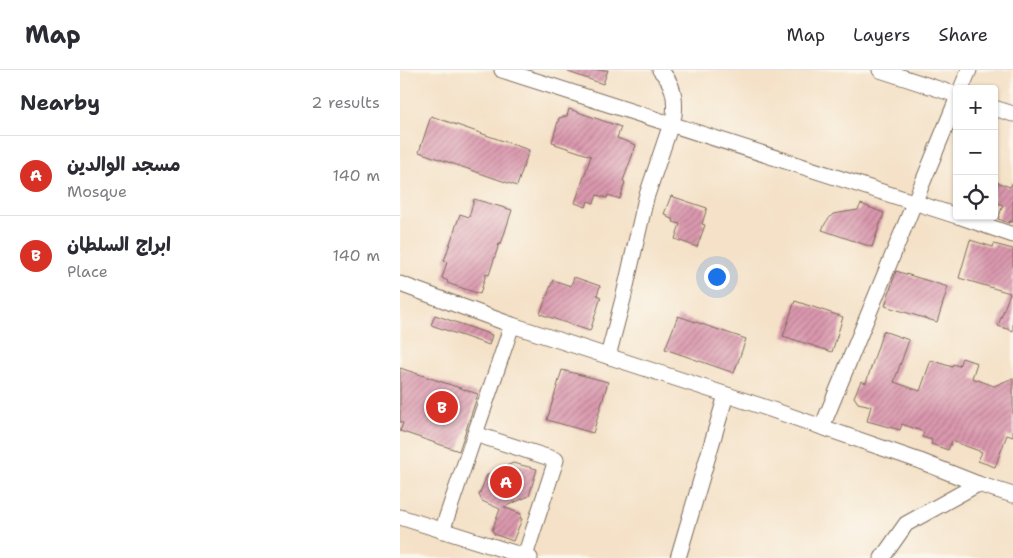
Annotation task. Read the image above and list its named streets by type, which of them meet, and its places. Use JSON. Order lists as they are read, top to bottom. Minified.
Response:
{"page":{"header":"Map","nav":["Map","Layers","Share"],"heading":["Nearby","2 results"],"map_buttons":["+","−"],"list":[{"mark":"A","name":"مسجد الوالدين","note":"Mosque","value":"140 m"},{"mark":"B","name":"ابراج السلطان","note":"Place","value":"140 m"}],"pins":["B","A"]}}
